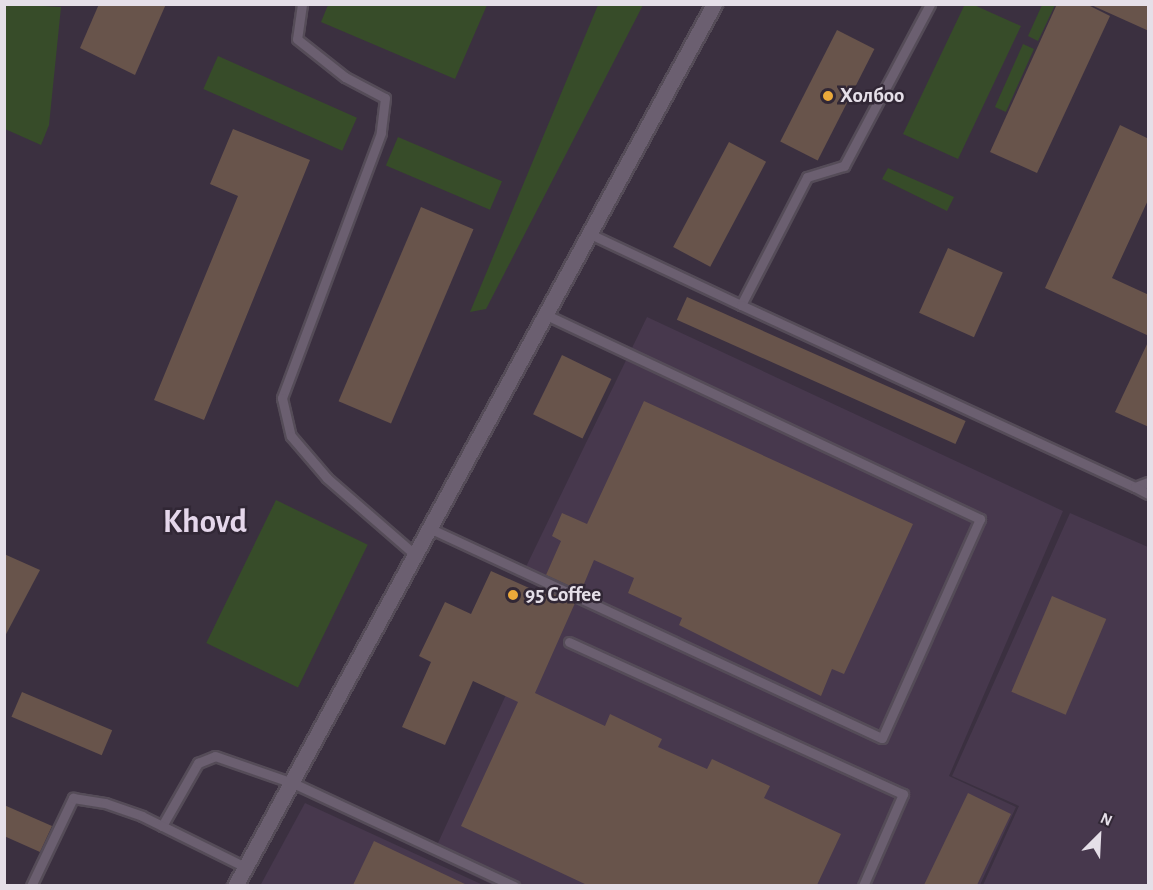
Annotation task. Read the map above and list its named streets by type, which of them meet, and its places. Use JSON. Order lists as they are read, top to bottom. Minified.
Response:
{"districts":["Khovd"],"places":["Холбоо","95 Coffee"],"north":"top right"}
